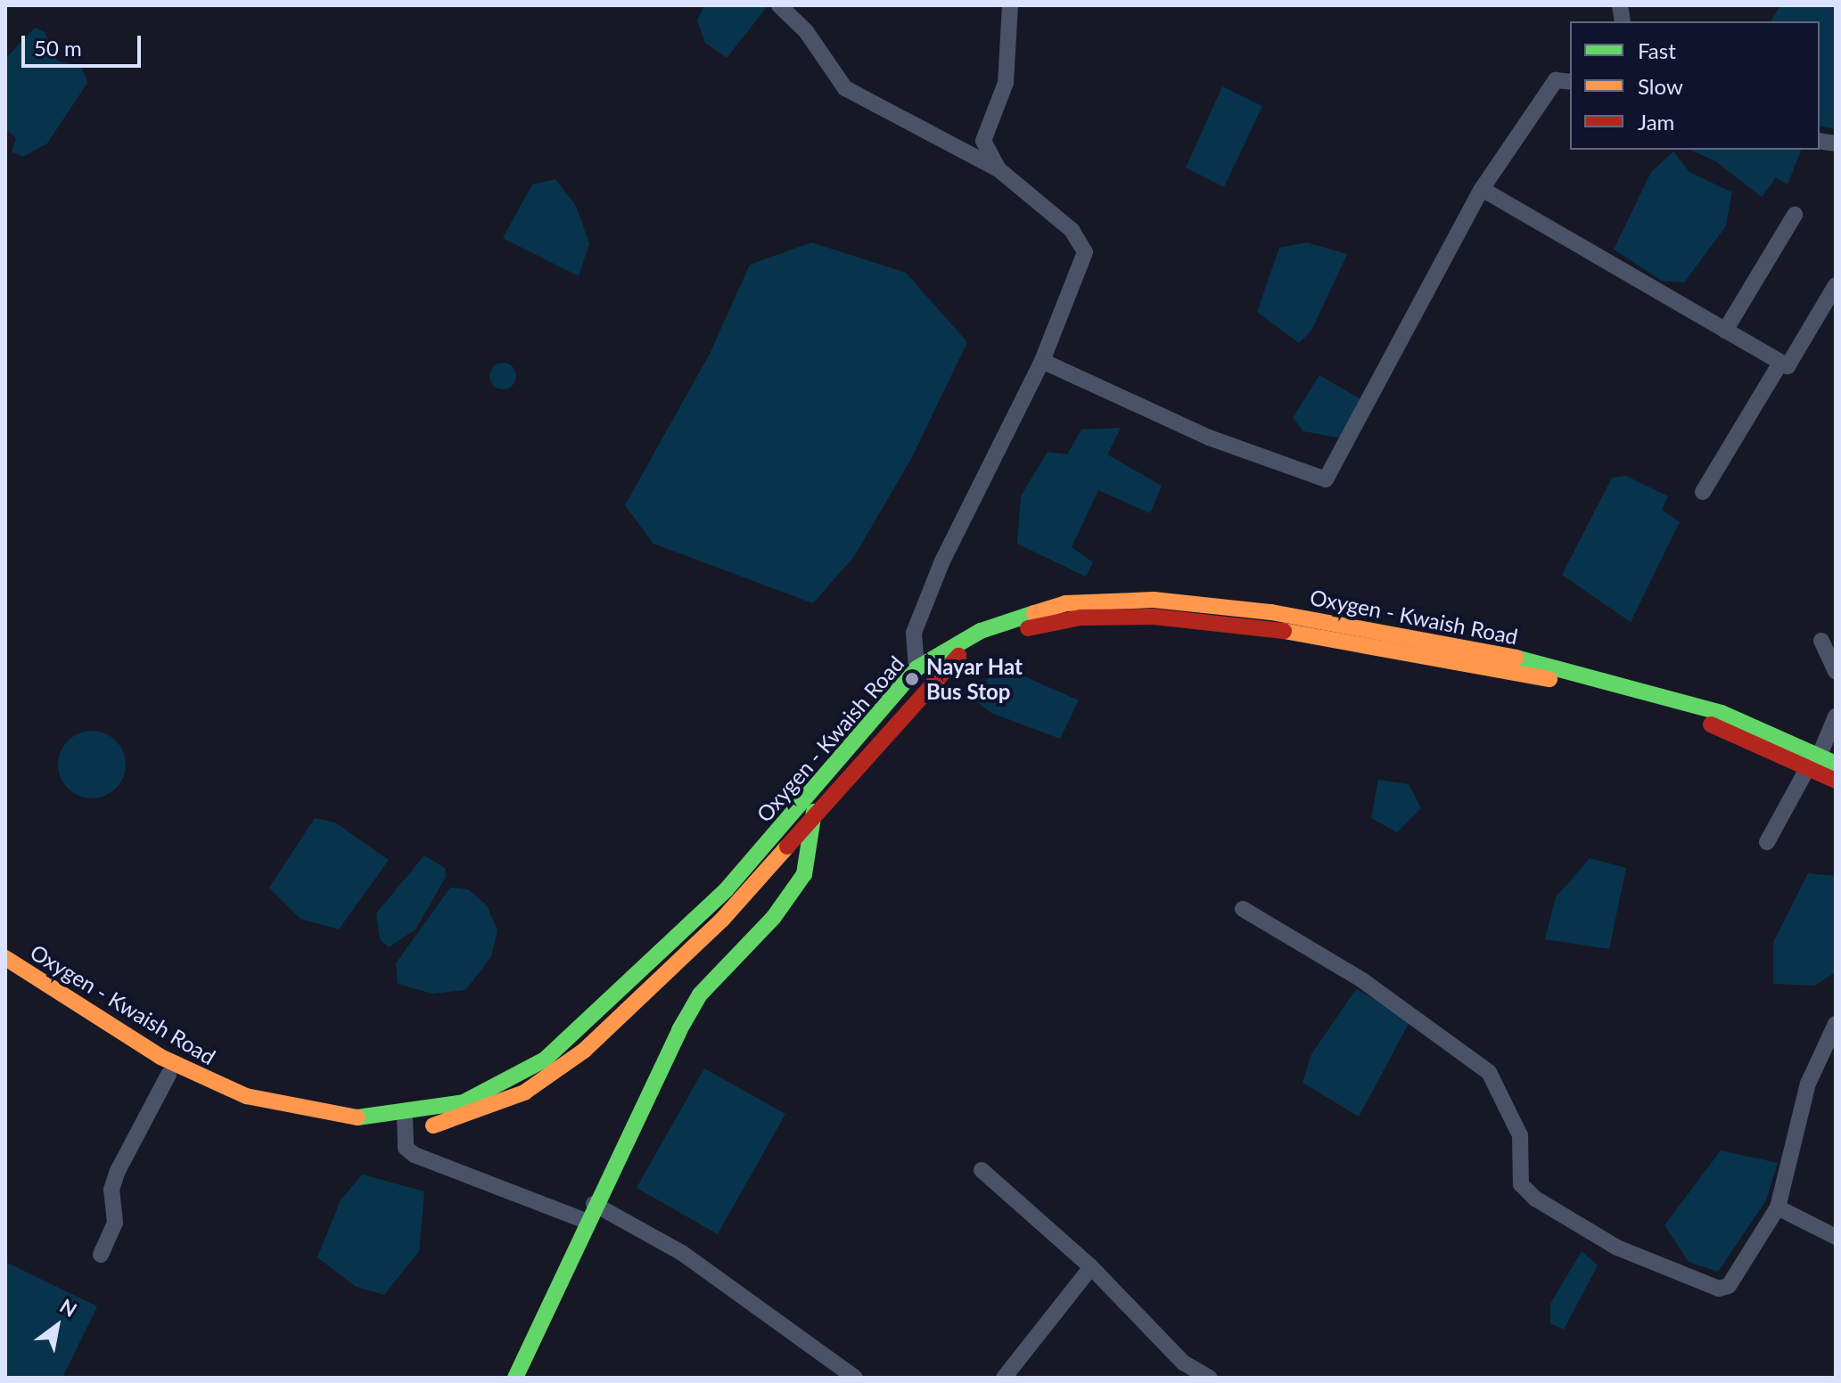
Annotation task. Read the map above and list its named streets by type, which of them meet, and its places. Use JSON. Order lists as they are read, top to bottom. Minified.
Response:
{"streets":{"main road":["Oxygen - Kwaish Road"]},"places":["Nayar Hat Bus Stop"],"legend":["Fast","Slow","Jam"],"scale_bar":"50 m","north":"top right"}
